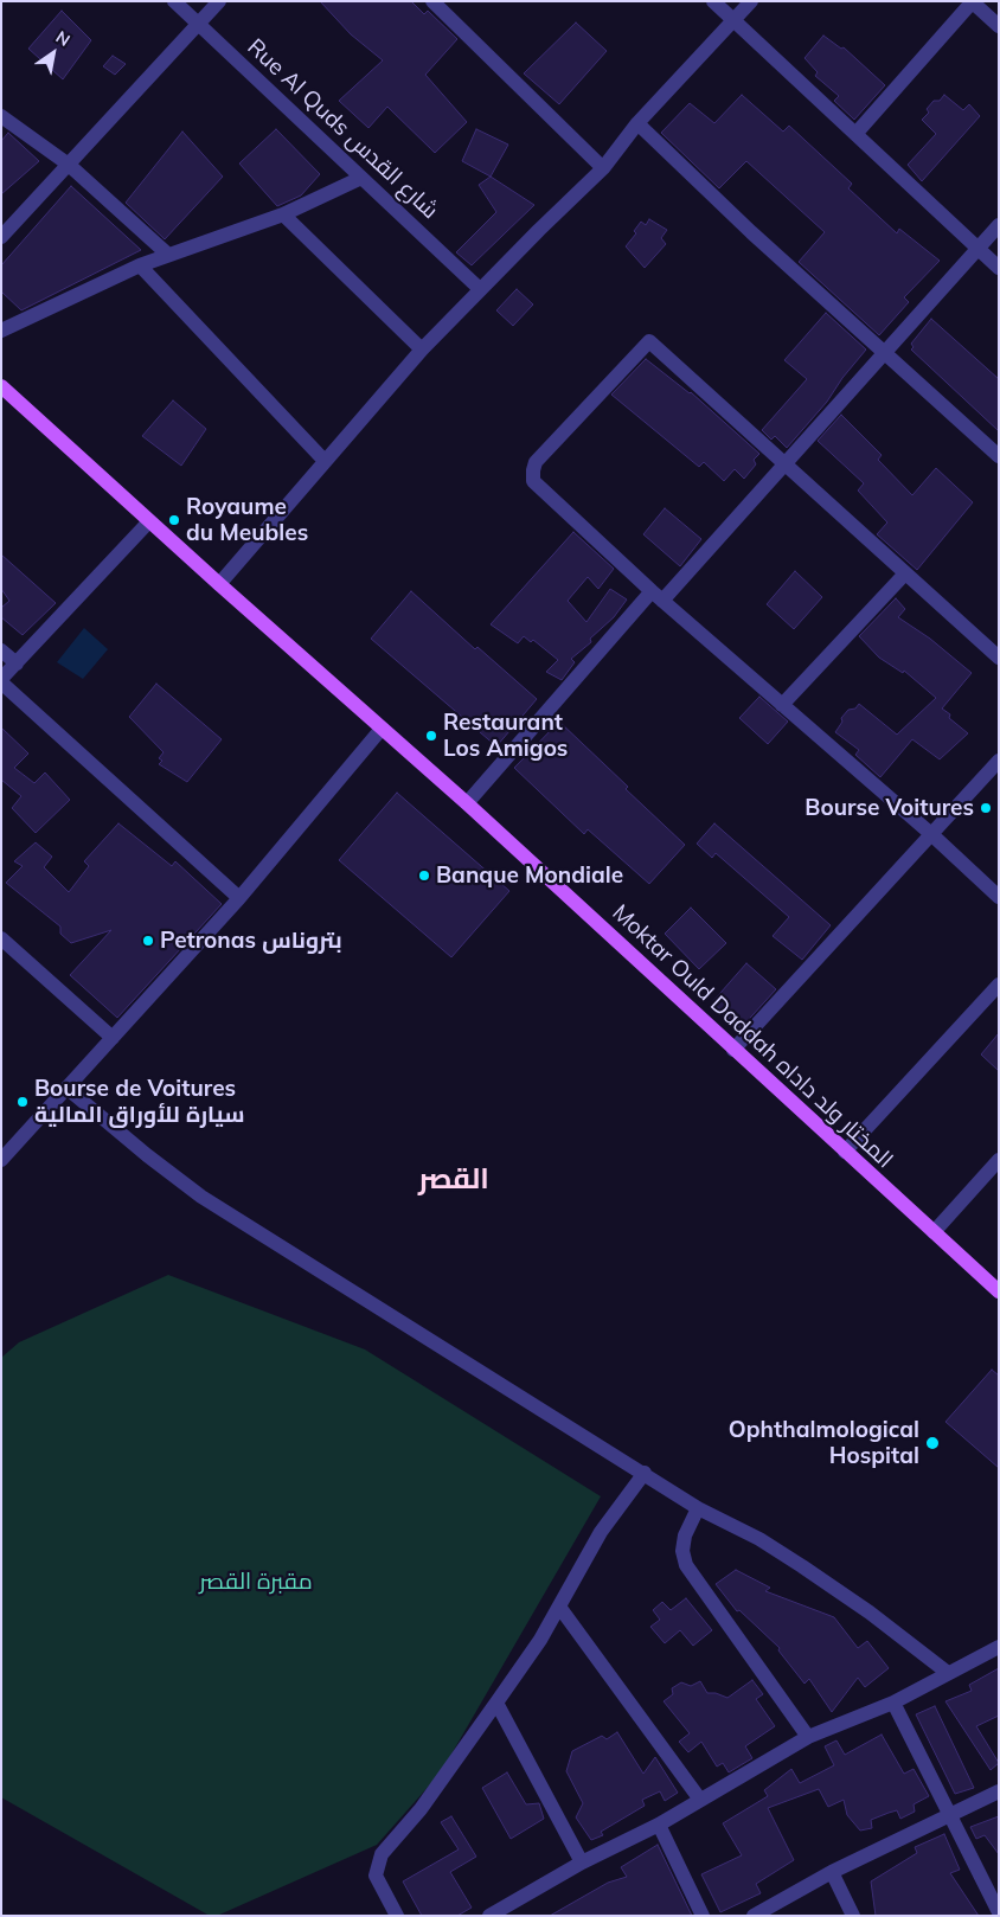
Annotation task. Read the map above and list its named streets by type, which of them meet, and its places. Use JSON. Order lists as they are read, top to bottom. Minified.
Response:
{"streets":{"main road":["Moktar Ould Daddah المختار ولد داداه"],"street":["Rue Al Quds شارع القدس"]},"districts":["القصر"],"parks":["مقبرة القصر"],"places":["Royaume du Meubles","Restaurant Los Amigos","Bourse Voitures","Banque Mondiale","Petronas بتروناس","Bourse de Voitures سيارة للأوراق المالية","Ophthalmological Hospital"],"north":"top right"}
